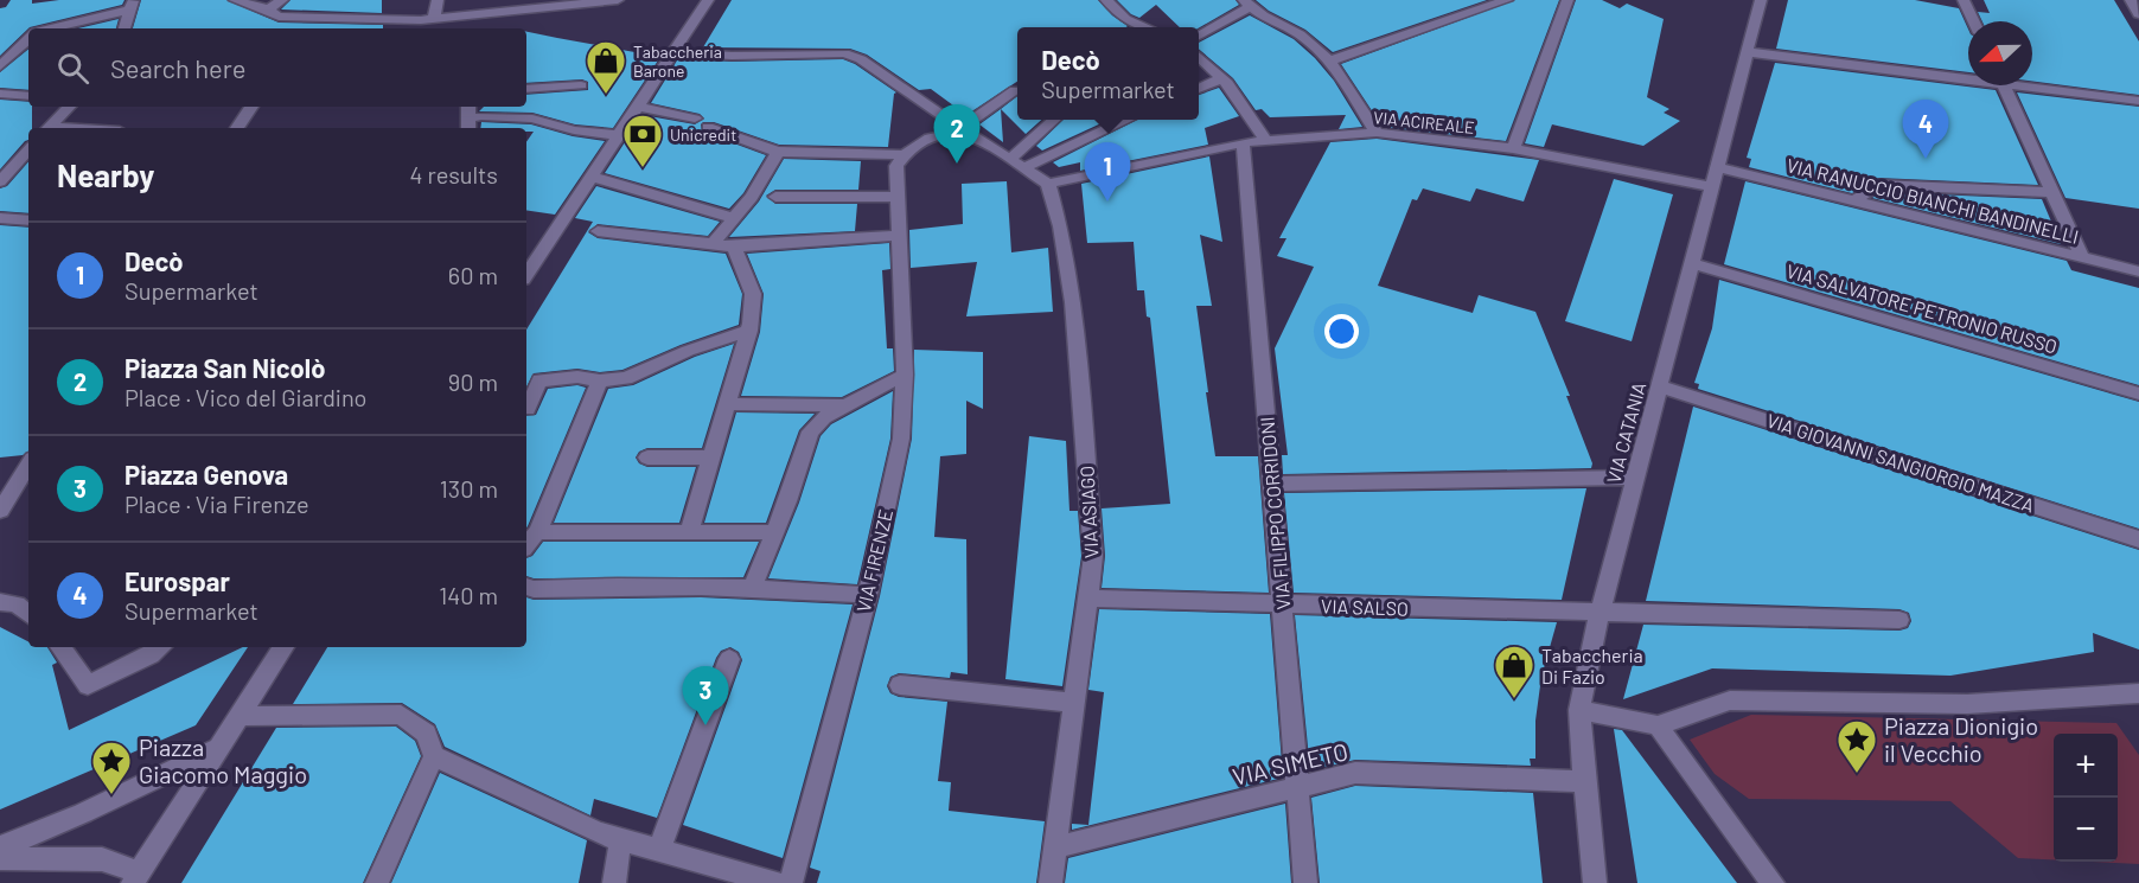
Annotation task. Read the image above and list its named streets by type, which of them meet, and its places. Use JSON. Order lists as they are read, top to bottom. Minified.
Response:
{"streets":{"street":["VIA ACIREALE","VIA RANUCCIO BIANCHI BANDINELLI","VIA SALVATORE PETRONIO RUSSO","VIA CATANIA","VIA GIOVANNI SANGIORGIO MAZZA","VIA ASIAGO","VIA FILIPPO CORRIDONI","VIA FIRENZE","VIA SALSO","VIA SIMETO"]},"crossings":[["VIA ACIREALE","VIA CATANIA"],["VIA ACIREALE","VIA ASIAGO"],["VIA ACIREALE","VIA FILIPPO CORRIDONI"],["VIA RANUCCIO BIANCHI BANDINELLI","VIA CATANIA"],["VIA SALVATORE PETRONIO RUSSO","VIA CATANIA"],["VIA CATANIA","VIA GIOVANNI SANGIORGIO MAZZA"],["VIA CATANIA","VIA SALSO"],["VIA CATANIA","VIA SIMETO"],["VIA ASIAGO","VIA SALSO"],["VIA ASIAGO","VIA SIMETO"],["VIA FILIPPO CORRIDONI","VIA SALSO"],["VIA FILIPPO CORRIDONI","VIA SIMETO"]],"places":{"shop":["Tabaccheria Barone","Tabaccheria Di Fazio"],"bank":["Unicredit"],"place":["Piazza Dionigio il Vecchio","Piazza Giacomo Maggio"]},"north":"left","page":{"popup":["Decò","Supermarket"],"search":"Search here","pins":["4","2","1","3"],"heading":["Nearby","4 results"],"list":[{"mark":"1","name":"Decò","note":"Supermarket","value":"60 m"},{"mark":"2","name":"Piazza San Nicolò","note":"Place · Vico del Giardino","value":"90 m"},{"mark":"3","name":"Piazza Genova","note":"Place · Via Firenze","value":"130 m"},{"mark":"4","name":"Eurospar","note":"Supermarket","value":"140 m"}],"map_buttons":["+","−"]}}
